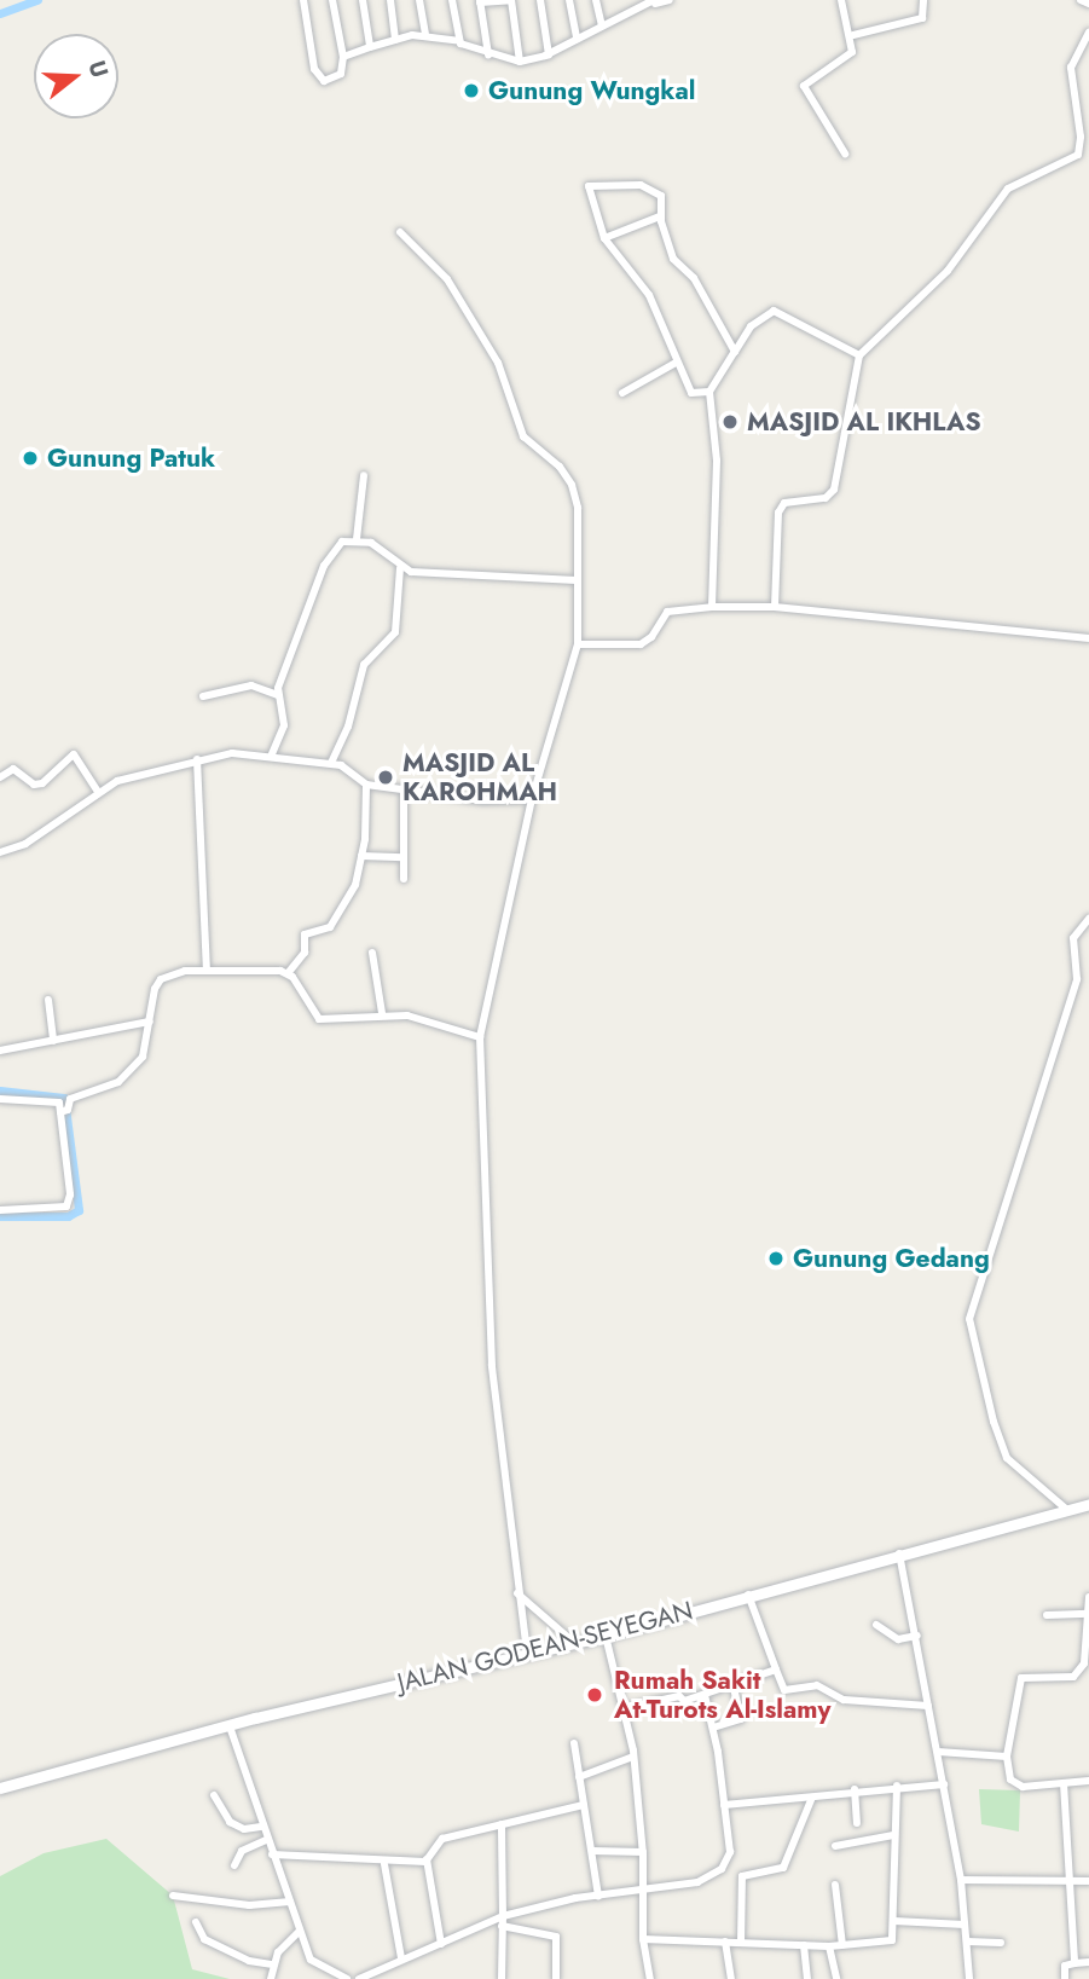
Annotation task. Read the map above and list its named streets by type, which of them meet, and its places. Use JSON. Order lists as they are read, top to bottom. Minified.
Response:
{"streets":{"main road":["JALAN GODEAN-SEYEGAN"]},"places":["Gunung Wungkal","MASJID AL IKHLAS","Gunung Patuk","MASJID AL KAROHMAH","Gunung Gedang","Rumah Sakit At-Turots Al-Islamy"],"north":"right"}
